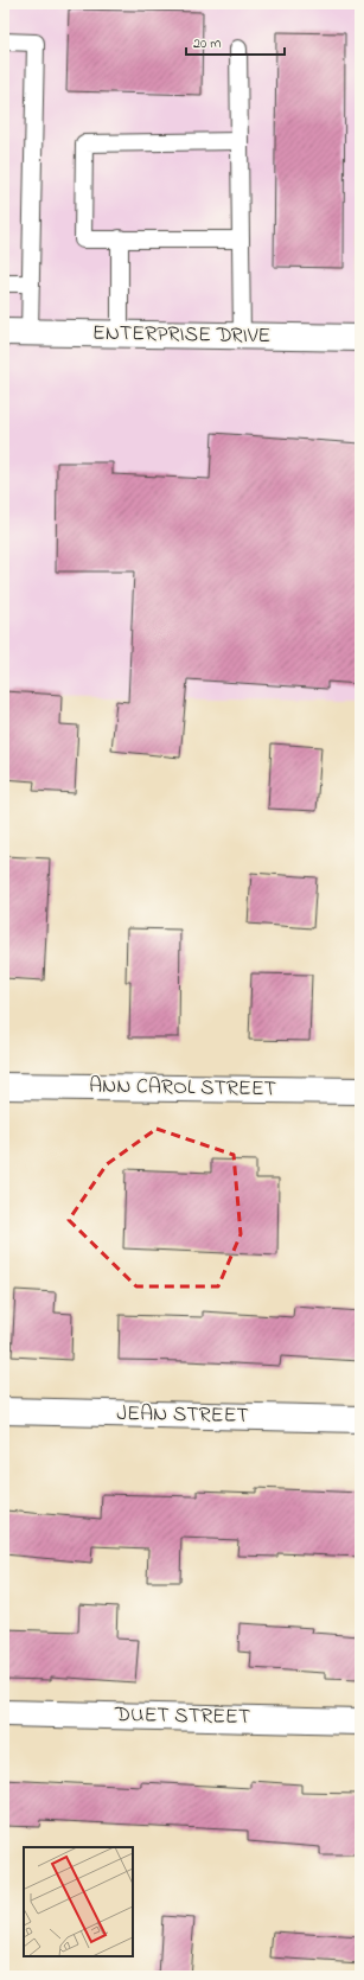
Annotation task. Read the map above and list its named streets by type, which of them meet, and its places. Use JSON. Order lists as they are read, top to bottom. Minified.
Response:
{"streets":{"street":["ENTERPRISE DRIVE","ANN CAROL STREET","JEAN STREET","DUET STREET"]},"scale_bar":"20 m"}
